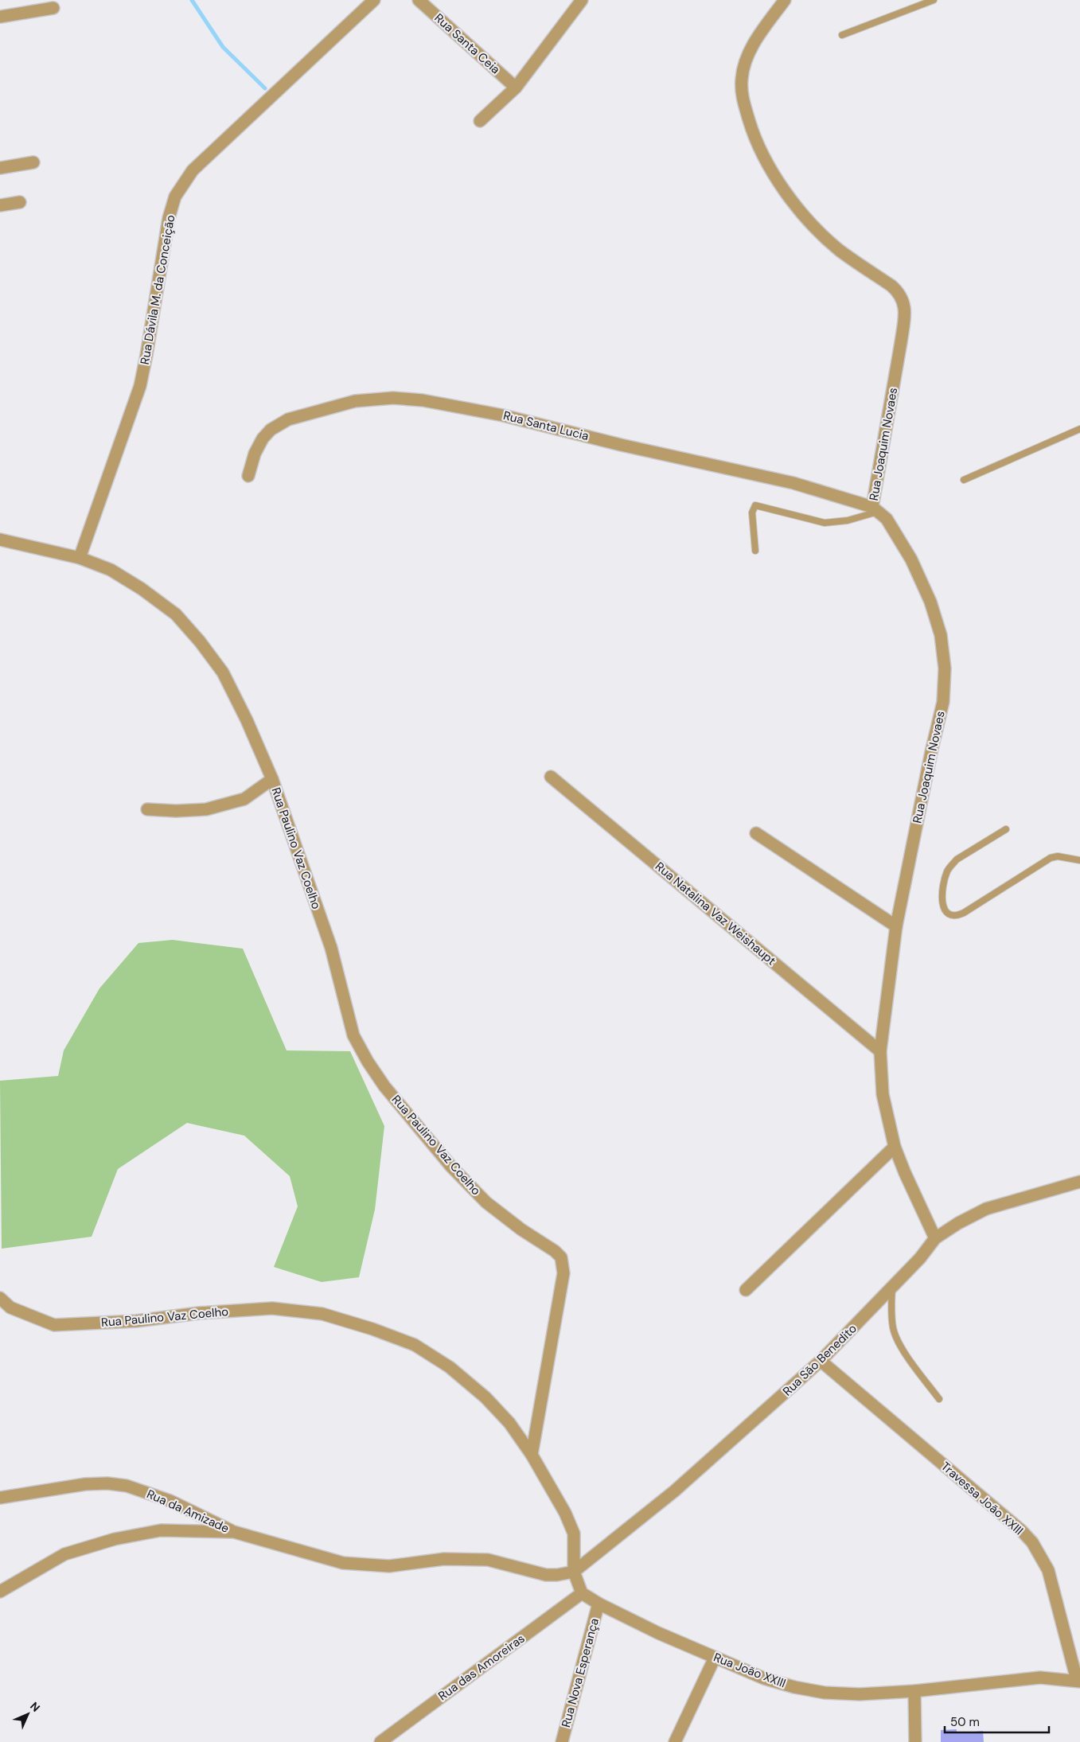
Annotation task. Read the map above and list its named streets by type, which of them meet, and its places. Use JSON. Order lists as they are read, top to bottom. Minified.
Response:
{"streets":{"street":["Rua Santa Ceia","Rua Dávila M. da Conceição","Rua Santa Lucia","Rua Joaquim Novaes","Rua Paulino Vaz Coelho","Rua Natalina Vaz Weishaupt","Rua São Benedito","Travessa João XXIII","Rua da Amizade","Rua das Amoreiras","Rua João XXIII","Rua Nova Esperança"]},"crossings":[["Rua Dávila M. da Conceição","Rua Paulino Vaz Coelho"],["Rua Santa Lucia","Rua Joaquim Novaes"],["Rua Joaquim Novaes","Rua Natalina Vaz Weishaupt"],["Rua Joaquim Novaes","Rua São Benedito"],["Rua São Benedito","Travessa João XXIII"],["Travessa João XXIII","Rua João XXIII"],["Rua das Amoreiras","Rua João XXIII"],["Rua João XXIII","Rua Nova Esperança"]],"scale_bar":"50 m","north":"top right"}
